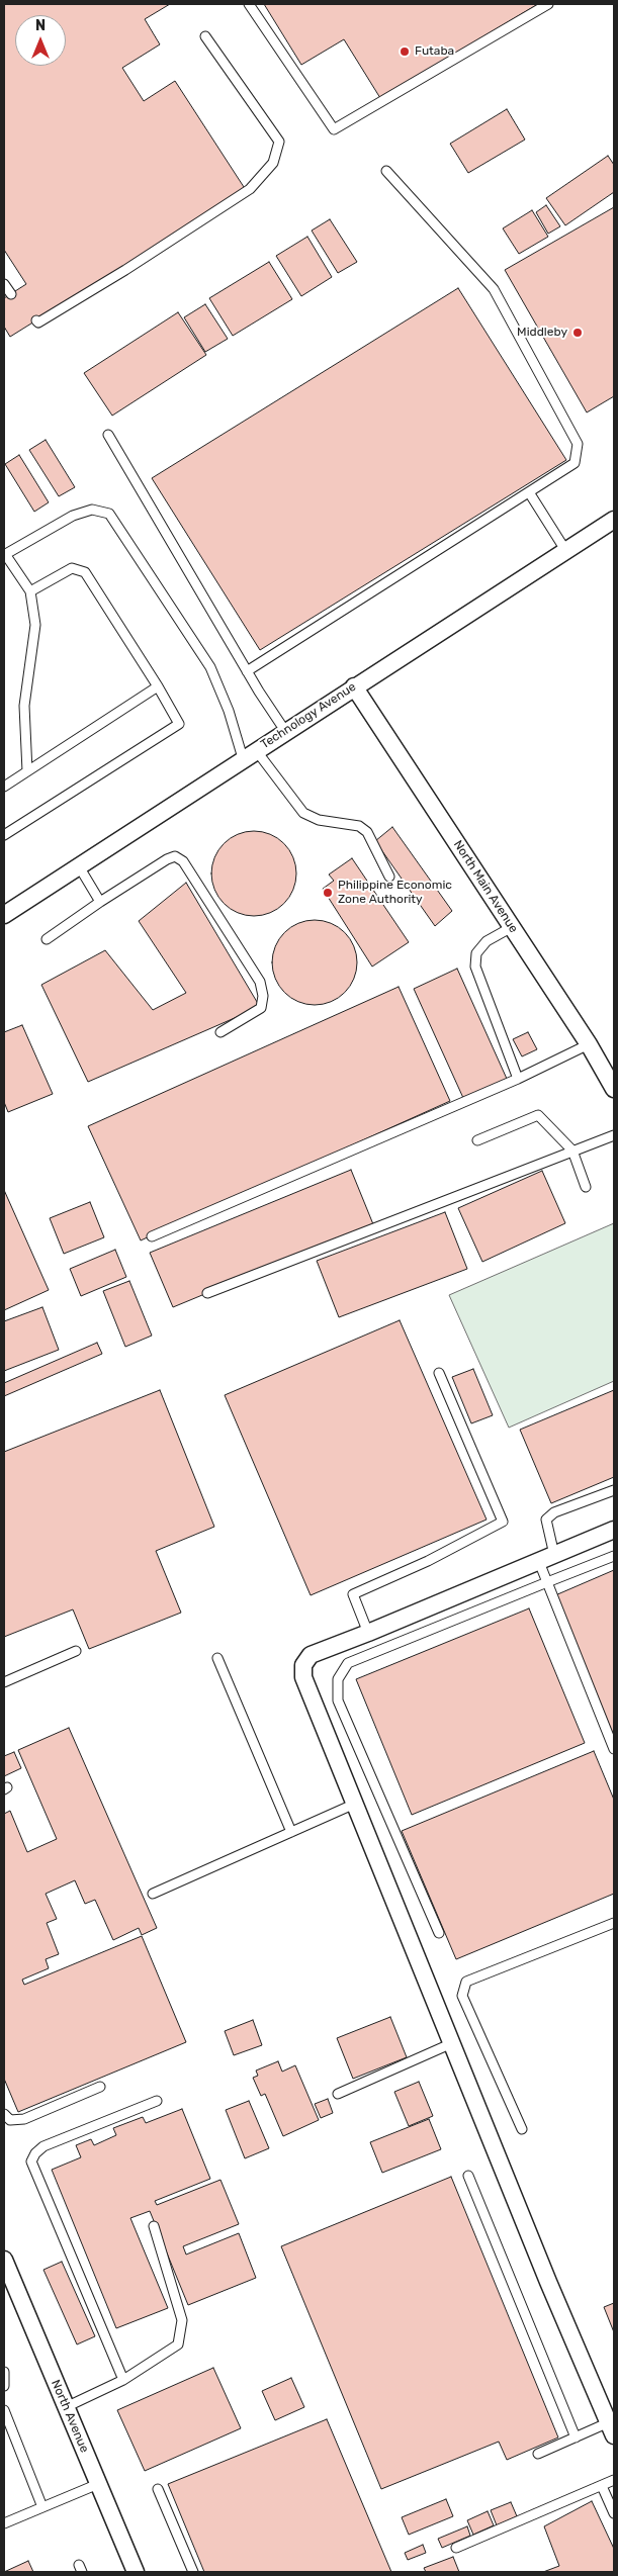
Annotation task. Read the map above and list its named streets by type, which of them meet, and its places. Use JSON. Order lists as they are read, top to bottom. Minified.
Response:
{"streets":{"street":["Technology Avenue","North Main Avenue","North Avenue"]},"crossings":[["Technology Avenue","North Main Avenue"]],"places":["Futaba","Middleby","Philippine Economic Zone Authority"],"north":"top"}
